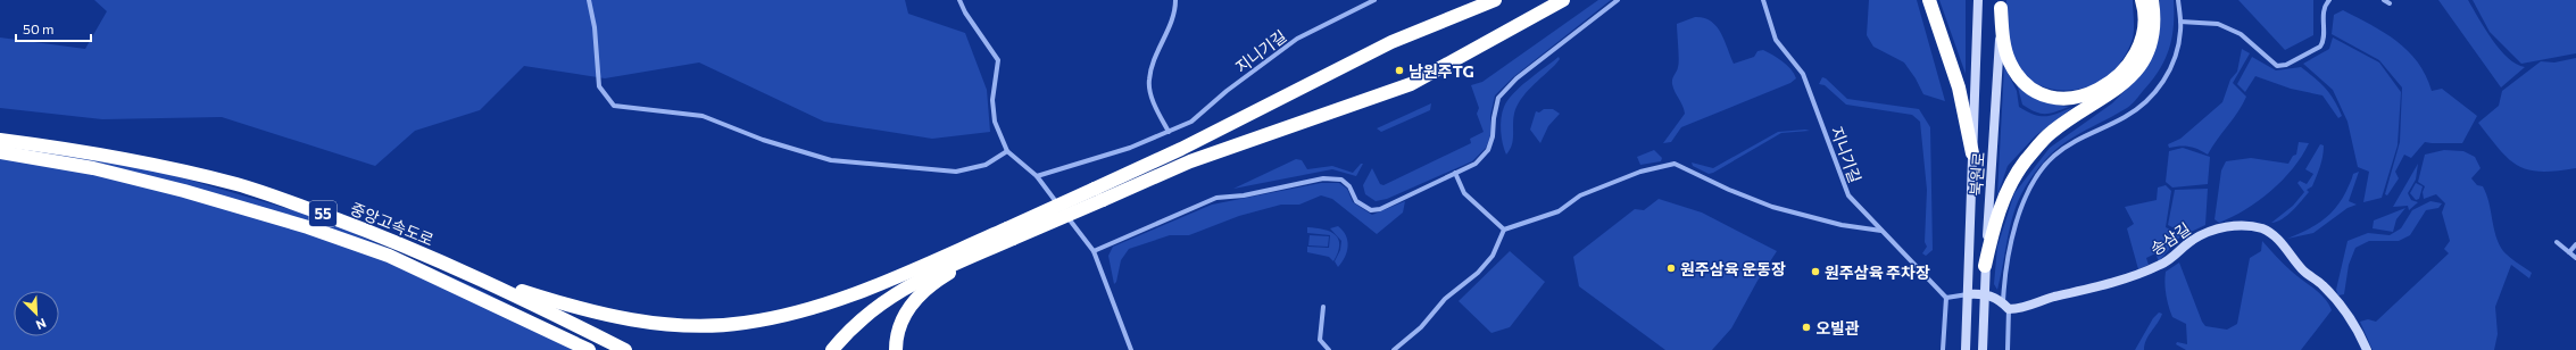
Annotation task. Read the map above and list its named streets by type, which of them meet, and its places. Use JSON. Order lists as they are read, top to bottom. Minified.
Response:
{"streets":{"highway":["55","중앙고속도로"],"street":["지니기길","북원로","송삼길"]},"places":["남원주TG","원주삼육 운동장","원주삼육 주차장","오빌관"],"scale_bar":"50 m","north":"bottom right"}
